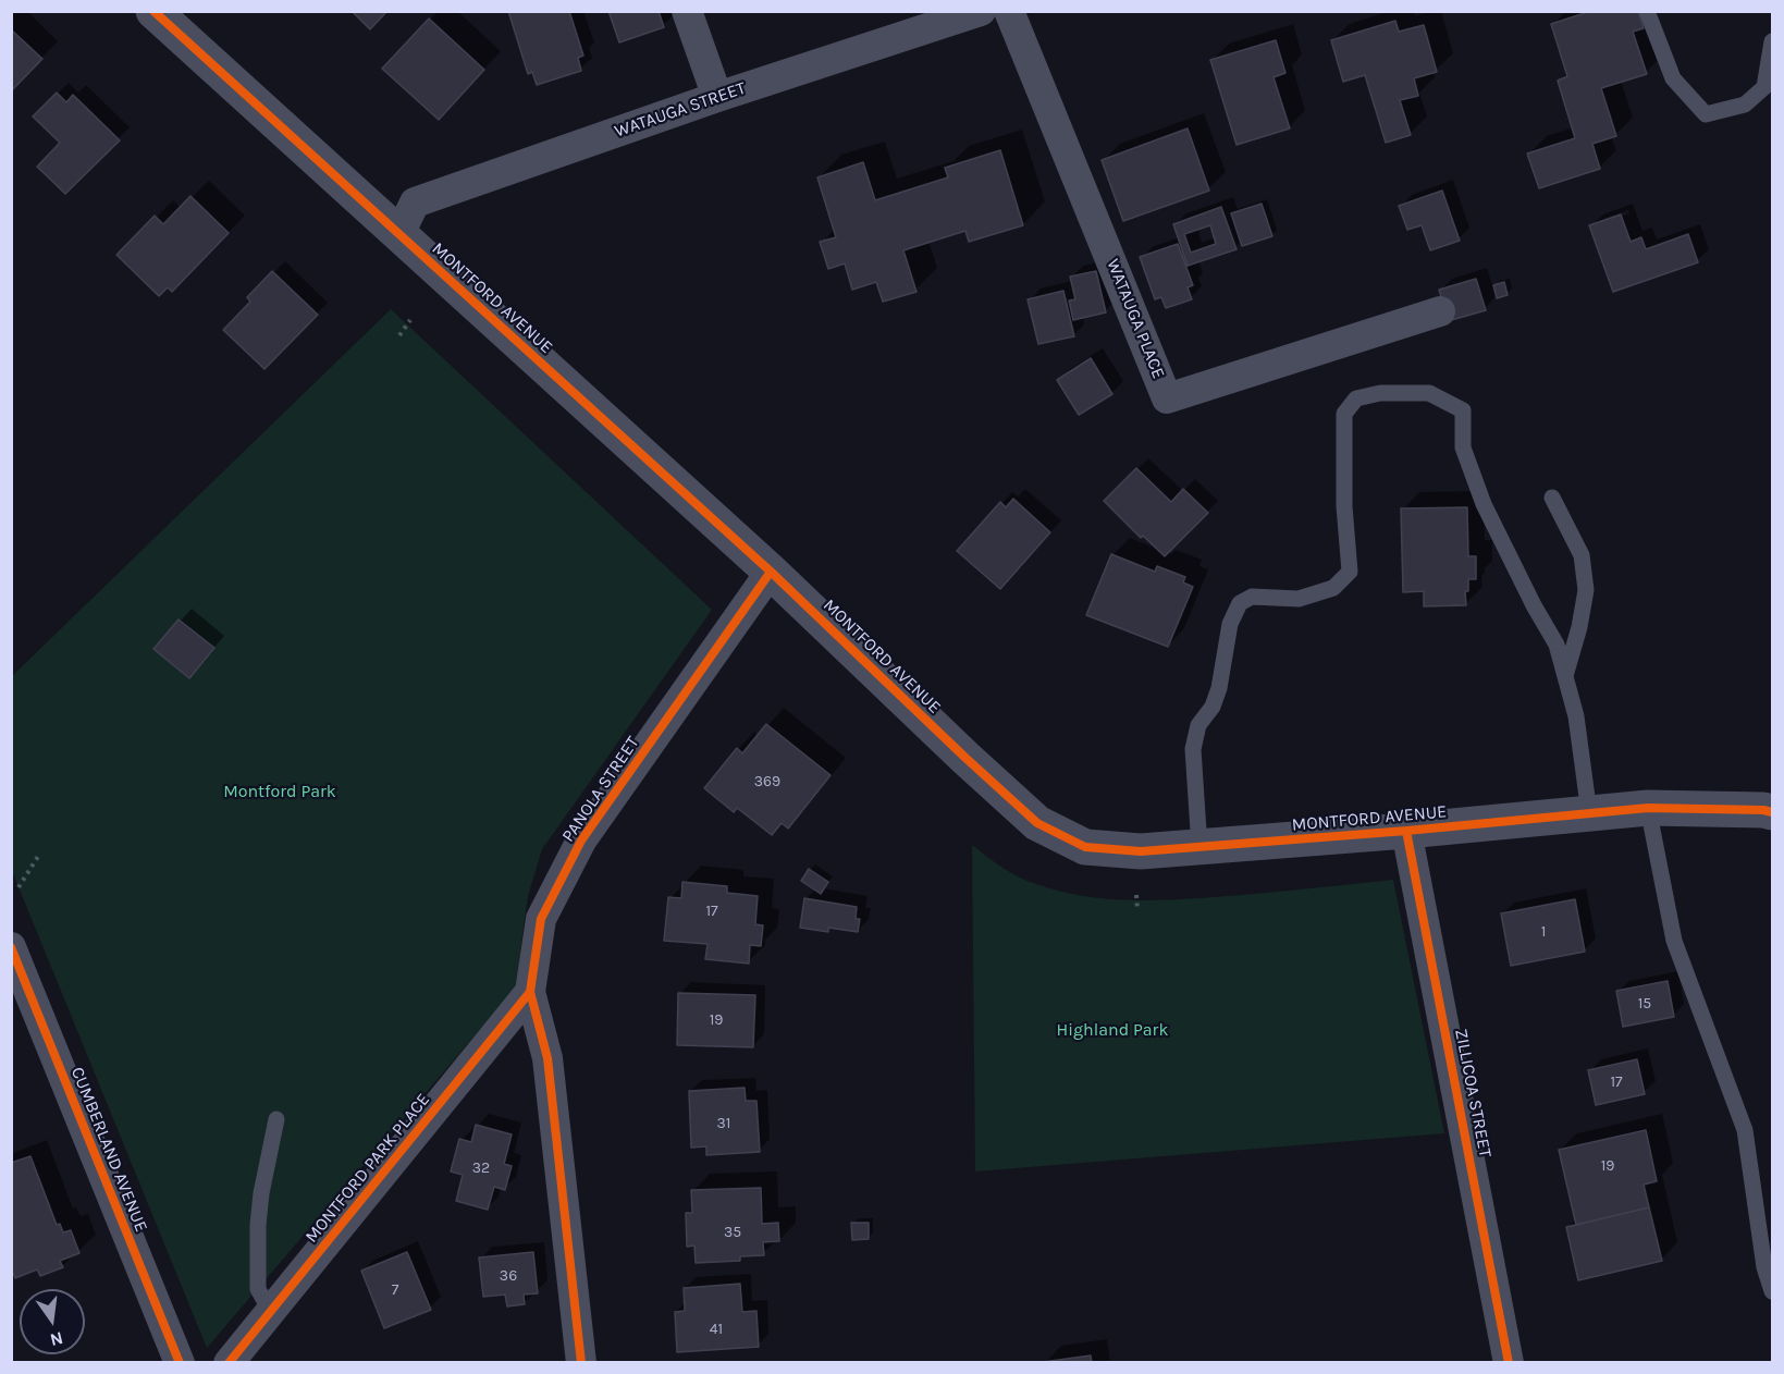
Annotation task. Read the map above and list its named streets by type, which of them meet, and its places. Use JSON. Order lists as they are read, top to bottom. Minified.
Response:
{"streets":{"street":["WATAUGA STREET","MONTFORD AVENUE","WATAUGA PLACE","PANOLA STREET","ZILLICOA STREET","CUMBERLAND AVENUE","MONTFORD PARK PLACE"]},"crossings":[["WATAUGA STREET","MONTFORD AVENUE"],["MONTFORD AVENUE","PANOLA STREET"],["MONTFORD AVENUE","ZILLICOA STREET"],["PANOLA STREET","MONTFORD PARK PLACE"]],"parks":["Montford Park","Highland Park"],"house_numbers":["369","17","1","15","19","17","31","19","32","35","36","7","41"],"north":"bottom"}
